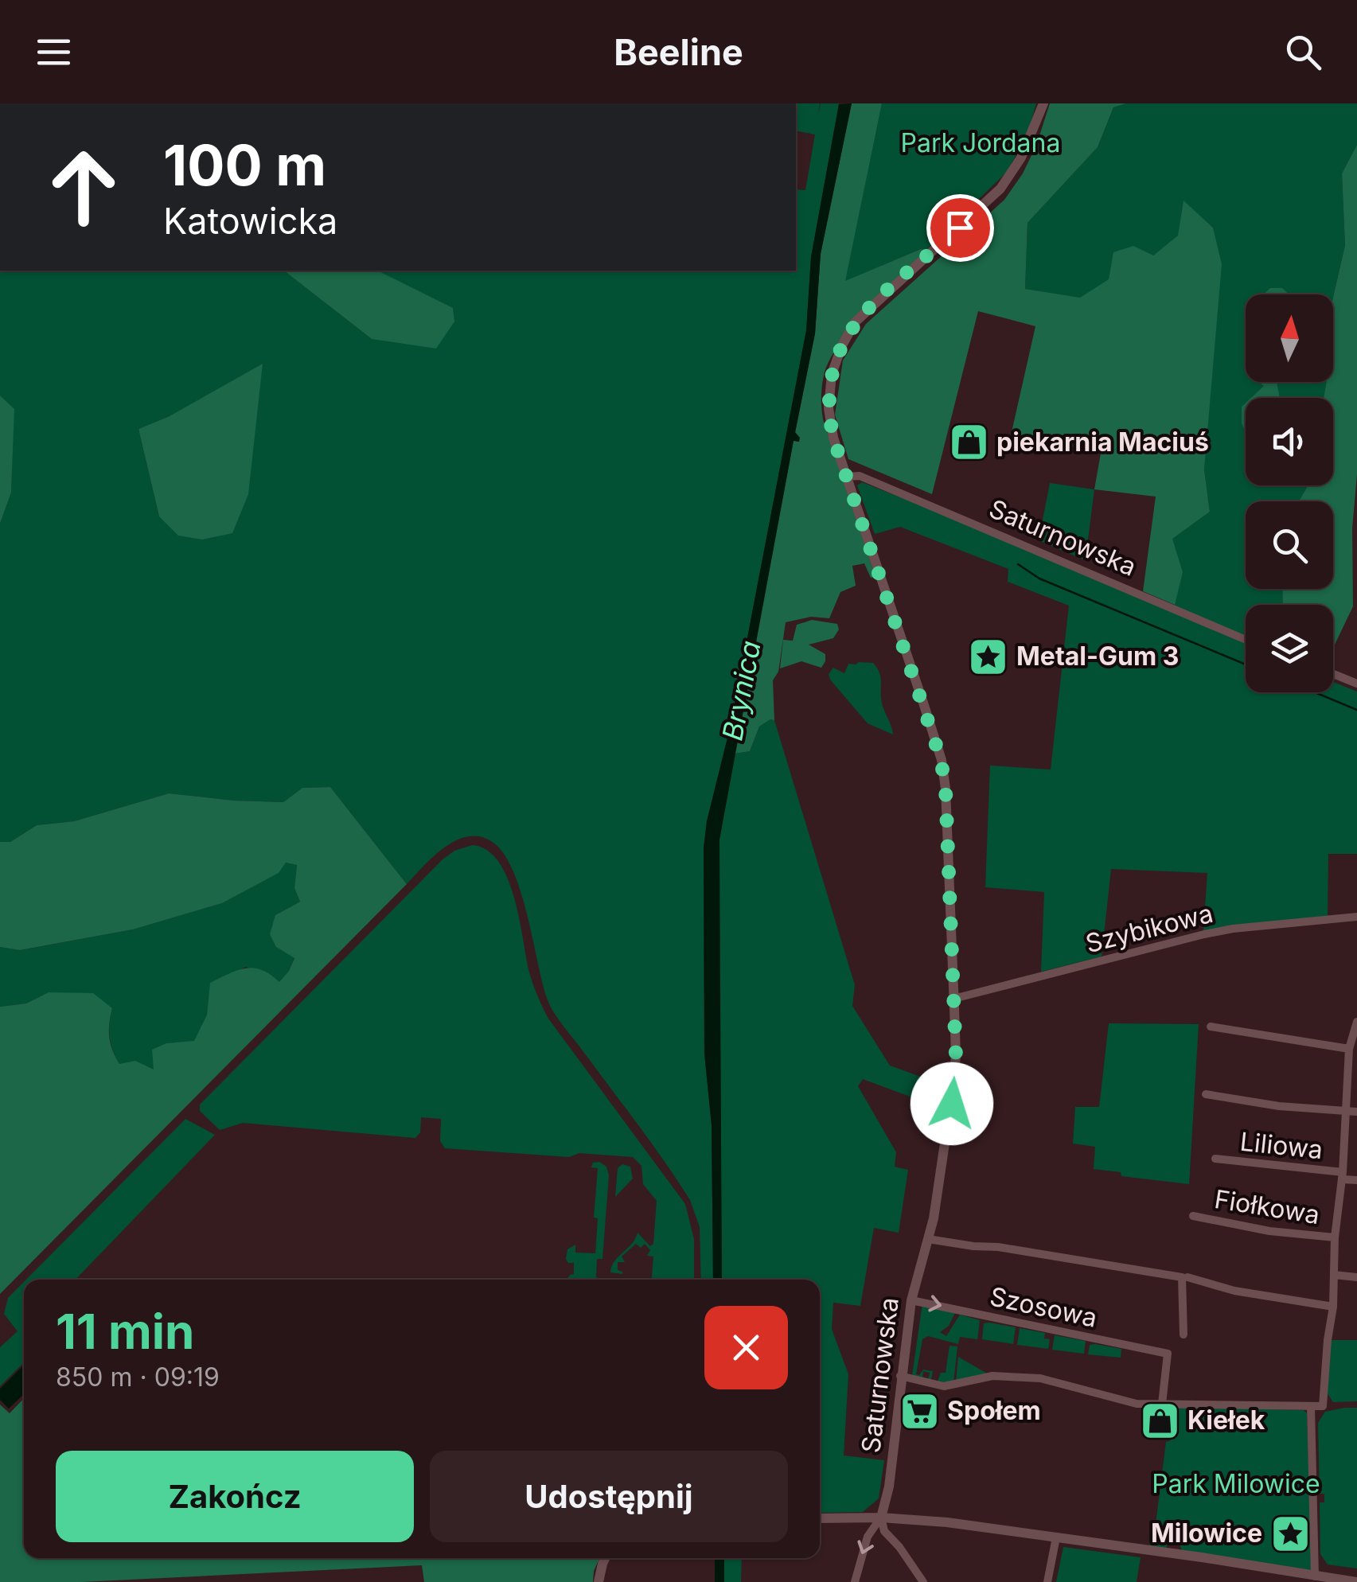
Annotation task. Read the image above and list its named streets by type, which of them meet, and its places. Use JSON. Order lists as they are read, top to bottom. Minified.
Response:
{"streets":{"street":["Saturnowska","Szybikowa","Liliowa","Fiołkowa","Szosowa"]},"crossings":[["Saturnowska","Szybikowa"],["Saturnowska","Szosowa"]],"water":["Brynica"],"parks":["Park Jordana","Park Milowice"],"places":{"shop":["piekarnia Maciuś","Kiełek"],"place":["Metal-Gum 3","Milowice"],"supermarket":["Społem"]},"north":"top","page":{"header":"Beeline","turn":["100 m","Katowicka"],"heading":["11 min","850 m · 09:19"],"buttons":["Zakończ","Udostępnij"]}}
